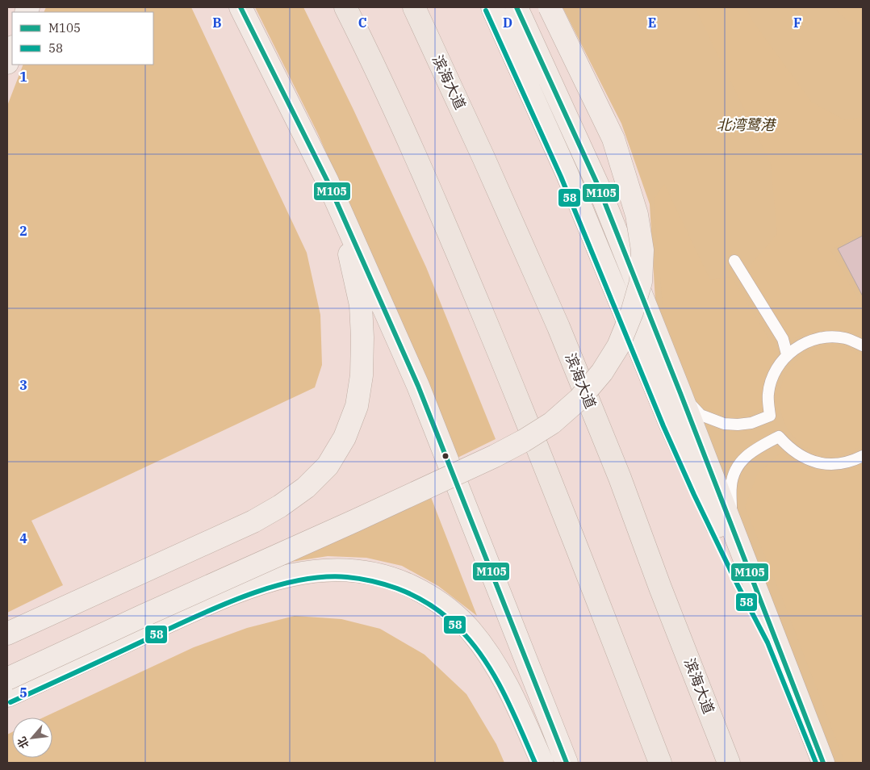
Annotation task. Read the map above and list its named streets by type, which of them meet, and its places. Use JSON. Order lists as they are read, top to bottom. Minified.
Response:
{"streets":{"highway":["滨海大道"]},"parks":["北湾鹭港"],"lines":["transit line M105","transit line 58"],"legend":["M105","58"],"north":"bottom left","grid":{"columns":["B","C","D","E","F"],"rows":["1","2","3","4","5"]}}
